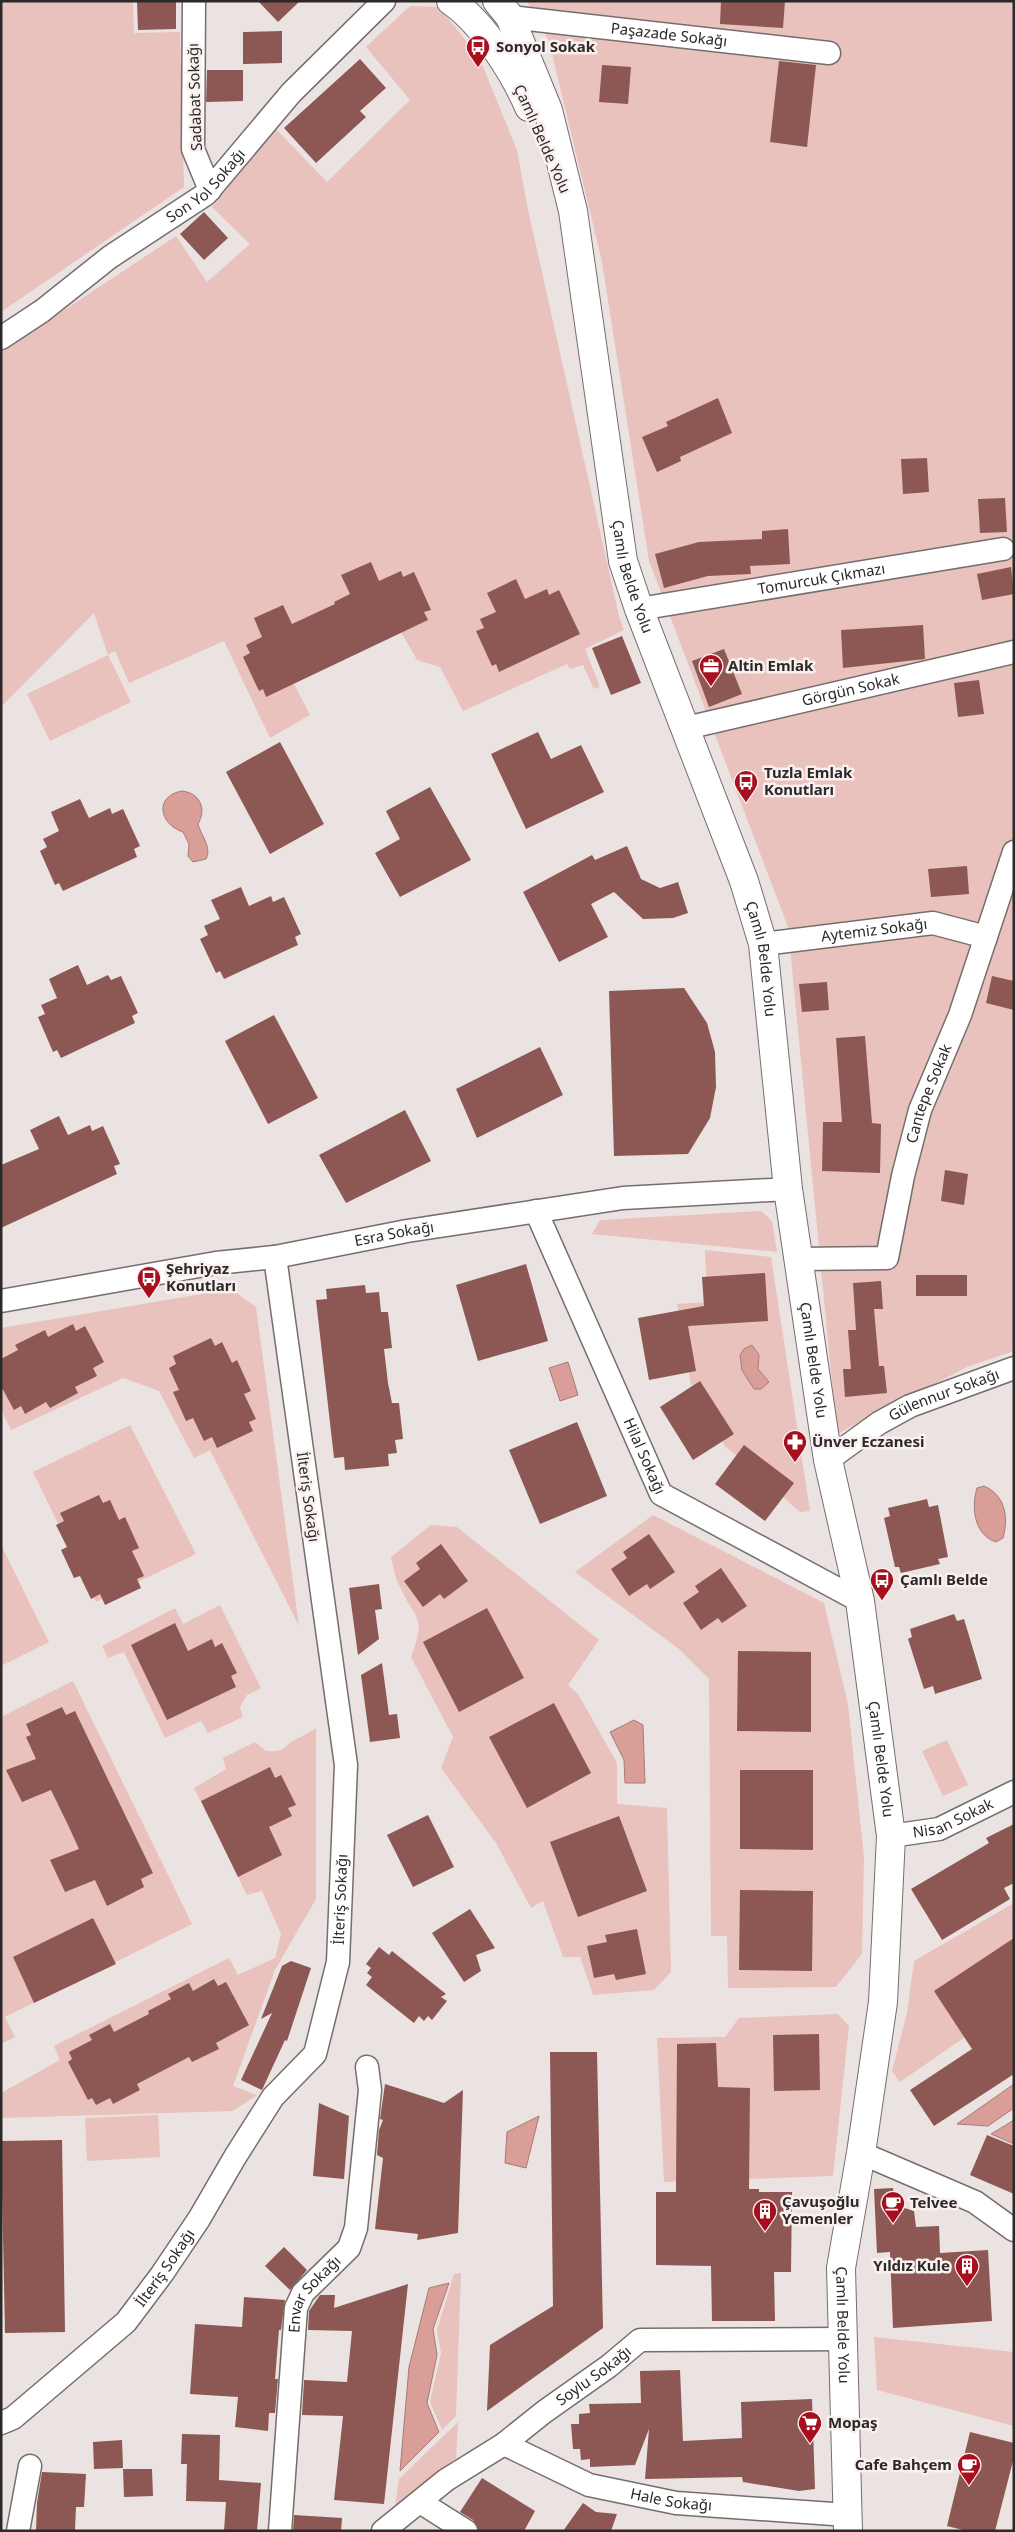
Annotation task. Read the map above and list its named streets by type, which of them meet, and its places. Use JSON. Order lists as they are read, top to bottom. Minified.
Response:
{"streets":{"street":["Paşazade Sokağı","Sadabat Sokağı","Çamlı Belde Yolu","Son Yol Sokağı","Tomurcuk Çıkmazı","Görgün Sokak","Aytemiz Sokağı","Cantepe Sokak","Esra Sokağı","Gülennur Sokağı","Hilal Sokağı","İlteriş Sokağı","Nisan Sokak","Envar Sokağı","Soylu Sokağı","Hale Sokağı"]},"crossings":[["Paşazade Sokağı","Çamlı Belde Yolu"],["Sadabat Sokağı","Son Yol Sokağı"],["Çamlı Belde Yolu","Tomurcuk Çıkmazı"],["Çamlı Belde Yolu","Görgün Sokak"],["Çamlı Belde Yolu","Aytemiz Sokağı"],["Çamlı Belde Yolu","Cantepe Sokak"],["Çamlı Belde Yolu","Esra Sokağı"],["Çamlı Belde Yolu","Gülennur Sokağı"],["Çamlı Belde Yolu","Hilal Sokağı"],["Çamlı Belde Yolu","Nisan Sokak"],["Çamlı Belde Yolu","Soylu Sokağı"],["Çamlı Belde Yolu","Hale Sokağı"],["Aytemiz Sokağı","Cantepe Sokak"],["Esra Sokağı","Hilal Sokağı"],["Esra Sokağı","İlteriş Sokağı"],["Soylu Sokağı","Hale Sokağı"]],"places":{"bus stop":["Sonyol Sokak","Tuzla Emlak Konutları","Şehriyaz Konutları","Çamlı Belde"],"office":["Altin Emlak"],"pharmacy":["Ünver Eczanesi"],"cafe":["Telvee","Cafe Bahçem"],"building":["Çavuşoğlu Yemenler","Yıldız Kule"],"supermarket":["Mopaş"]}}
